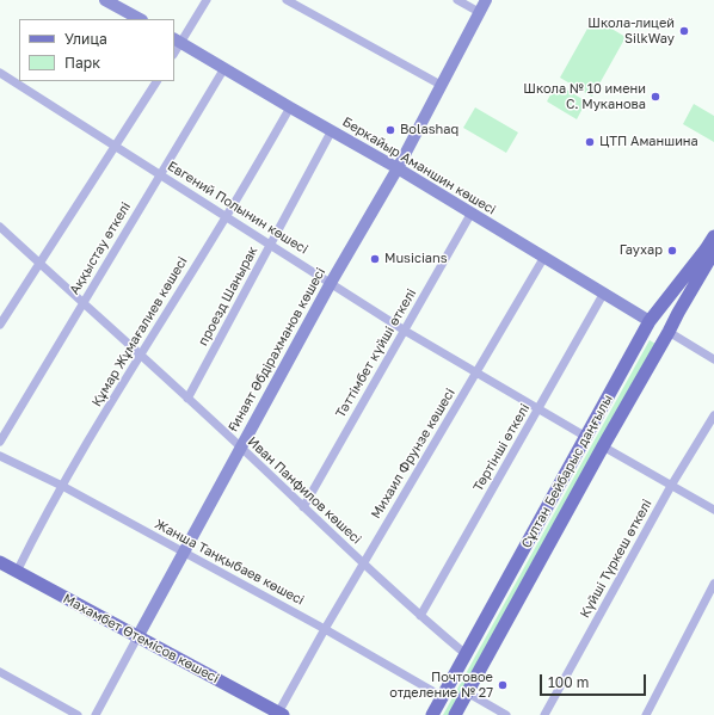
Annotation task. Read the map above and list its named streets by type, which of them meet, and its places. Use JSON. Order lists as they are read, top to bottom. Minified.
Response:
{"streets":{"main road":["Сұлтан Бейбарыс даңғылы","Махамбет Өтемісов көшесі"],"street":["Беркайыр Аманшин көшесі","Евгений Полынин көшесі","Аққыстау өткелі","проезд Шанырак","Құмар Жұмағалиев көшесі","Ғинаят Әбдірахманов көшесі","Тәттімбет күйші өткелі","Төртінші өткелі","Михаил Фрунзе көшесі","Иван Панфилов көшесі","Күйші Түркеш өткелі","Жанша Таңқыбаев көшесі"]},"crossings":[["Беркайыр Аманшин көшесі","Аққыстау өткелі"],["Беркайыр Аманшин көшесі","проезд Шанырак"],["Беркайыр Аманшин көшесі","Құмар Жұмағалиев көшесі"],["Беркайыр Аманшин көшесі","Ғинаят Әбдірахманов көшесі"],["Беркайыр Аманшин көшесі","Тәттімбет күйші өткелі"],["Беркайыр Аманшин көшесі","Төртінші өткелі"],["Беркайыр Аманшин көшесі","Михаил Фрунзе көшесі"],["Беркайыр Аманшин көшесі","Сұлтан Бейбарыс даңғылы"],["Евгений Полынин көшесі","Аққыстау өткелі"],["Евгений Полынин көшесі","проезд Шанырак"],["Евгений Полынин көшесі","Құмар Жұмағалиев көшесі"],["Евгений Полынин көшесі","Ғинаят Әбдірахманов көшесі"],["Евгений Полынин көшесі","Тәттімбет күйші өткелі"],["Евгений Полынин көшесі","Төртінші өткелі"],["Евгений Полынин көшесі","Михаил Фрунзе көшесі"],["Евгений Полынин көшесі","Сұлтан Бейбарыс даңғылы"],["Аққыстау өткелі","Иван Панфилов көшесі"],["проезд Шанырак","Иван Панфилов көшесі"],["Құмар Жұмағалиев көшесі","Иван Панфилов көшесі"],["Құмар Жұмағалиев көшесі","Жанша Таңқыбаев көшесі"],["Құмар Жұмағалиев көшесі","Махамбет Өтемісов көшесі"],["Ғинаят Әбдірахманов көшесі","Иван Панфилов көшесі"],["Ғинаят Әбдірахманов көшесі","Жанша Таңқыбаев көшесі"],["Ғинаят Әбдірахманов көшесі","Махамбет Өтемісов көшесі"],["Тәттімбет күйші өткелі","Иван Панфилов көшесі"],["Төртінші өткелі","Иван Панфилов көшесі"],["Михаил Фрунзе көшесі","Иван Панфилов көшесі"],["Михаил Фрунзе көшесі","Жанша Таңқыбаев көшесі"],["Михаил Фрунзе көшесі","Махамбет Өтемісов көшесі"],["Сұлтан Бейбарыс даңғылы","Иван Панфилов көшесі"],["Сұлтан Бейбарыс даңғылы","Жанша Таңқыбаев көшесі"]],"places":["Школа-лицей SilkWay","Школа № 10 имени С. Муканова","Bolashaq","ЦТП Аманшина","Гаухар","Musicians","Почтовое отделение № 27"],"legend":["Улица","Парк"],"scale_bar":"100 m"}
